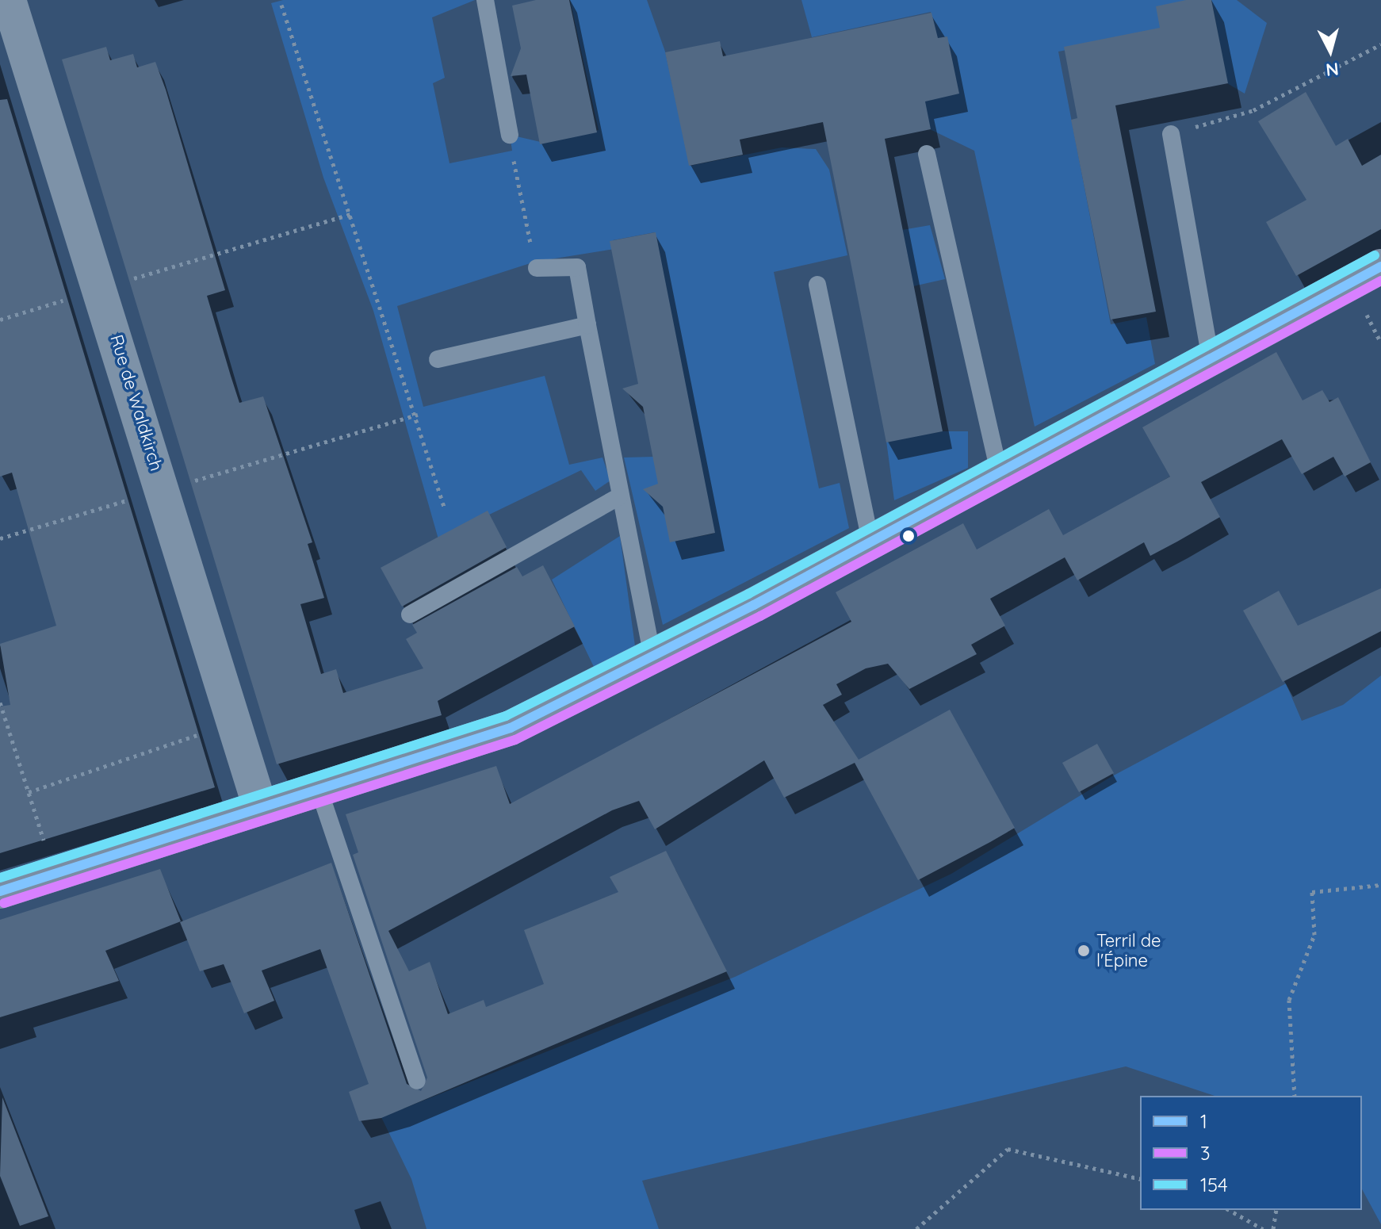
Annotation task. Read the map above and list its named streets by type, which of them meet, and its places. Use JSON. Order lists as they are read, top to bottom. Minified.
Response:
{"streets":{"street":["Rue de Waldkirch"]},"places":["Terril de l'Épine"],"lines":["transit line 154","transit line 1","transit line 3"],"legend":["1","3","154"],"north":"bottom"}
